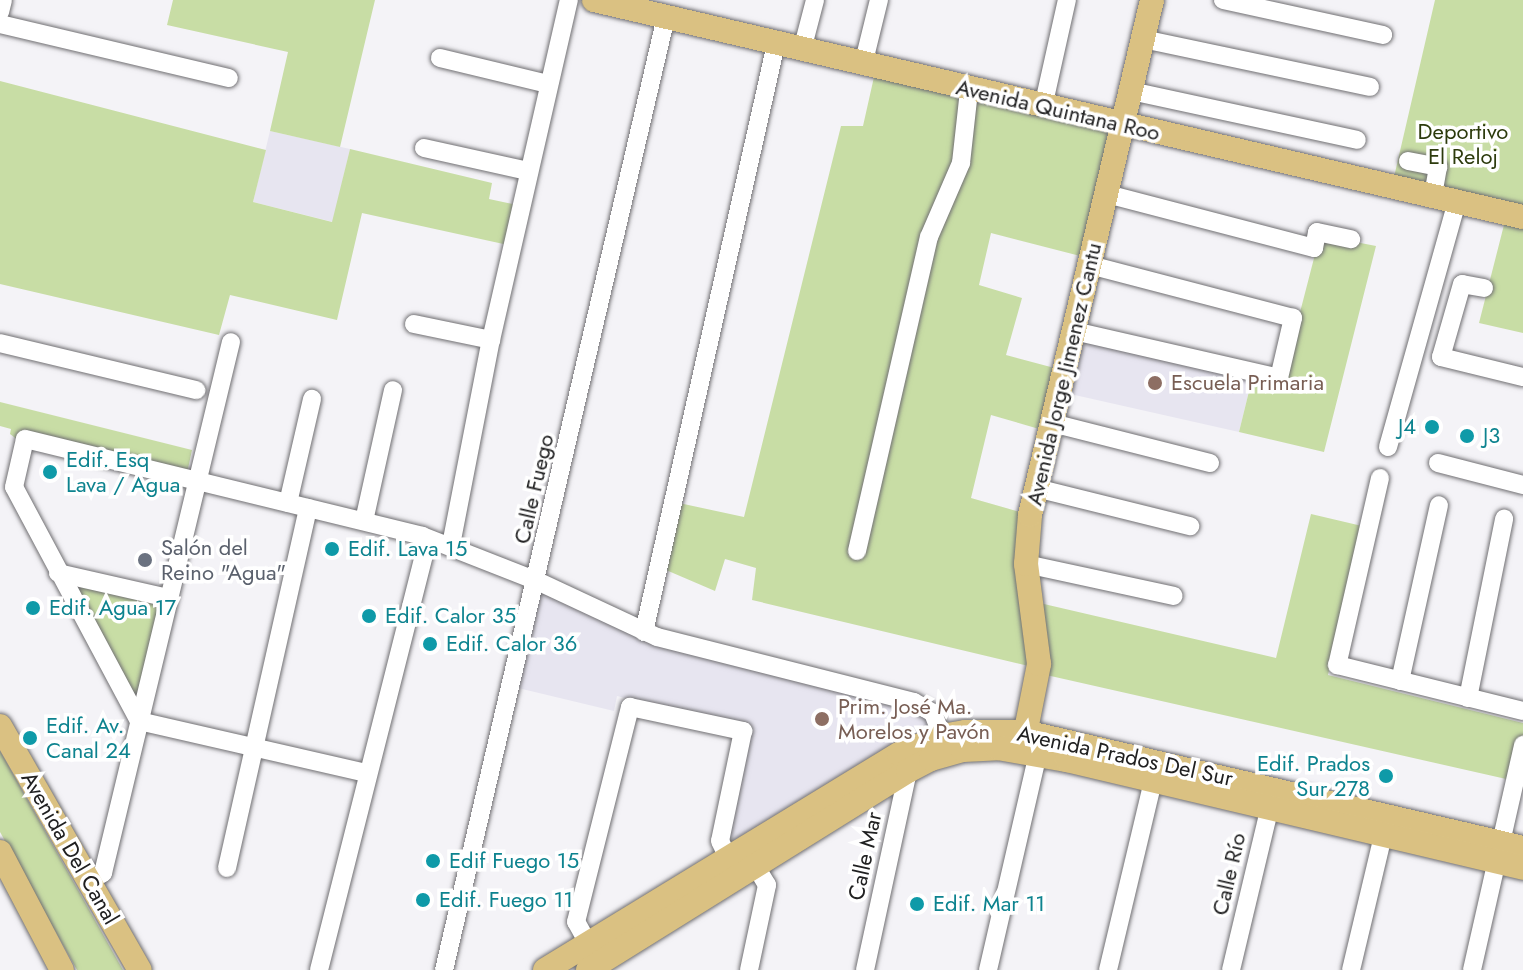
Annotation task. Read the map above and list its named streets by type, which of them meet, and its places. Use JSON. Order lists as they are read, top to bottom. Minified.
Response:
{"streets":{"main road":["Avenida Quintana Roo","Avenida Jorge Jimenez Cantu","Avenida Prados Del Sur","Avenida Del Canal"],"street":["Calle Fuego","Calle Mar","Calle Río"]},"crossings":[["Avenida Quintana Roo","Avenida Jorge Jimenez Cantu"],["Avenida Quintana Roo","Calle Fuego"],["Avenida Jorge Jimenez Cantu","Avenida Prados Del Sur"],["Avenida Prados Del Sur","Calle Mar"],["Avenida Prados Del Sur","Calle Río"]],"parks":["Deportivo El Reloj"],"places":["Escuela Primaria","J4","J3","Edif. Esq Lava / Agua","Edif. Lava 15","Salón del Reino \"Agua\"","Edif. Agua 17","Edif. Calor 35","Edif. Calor 36","Prim. José Ma. Morelos y Pavón","Edif. Av. Canal 24","Edif. Prados Sur 278","Edif Fuego 15","Edif. Fuego 11","Edif. Mar 11"]}
